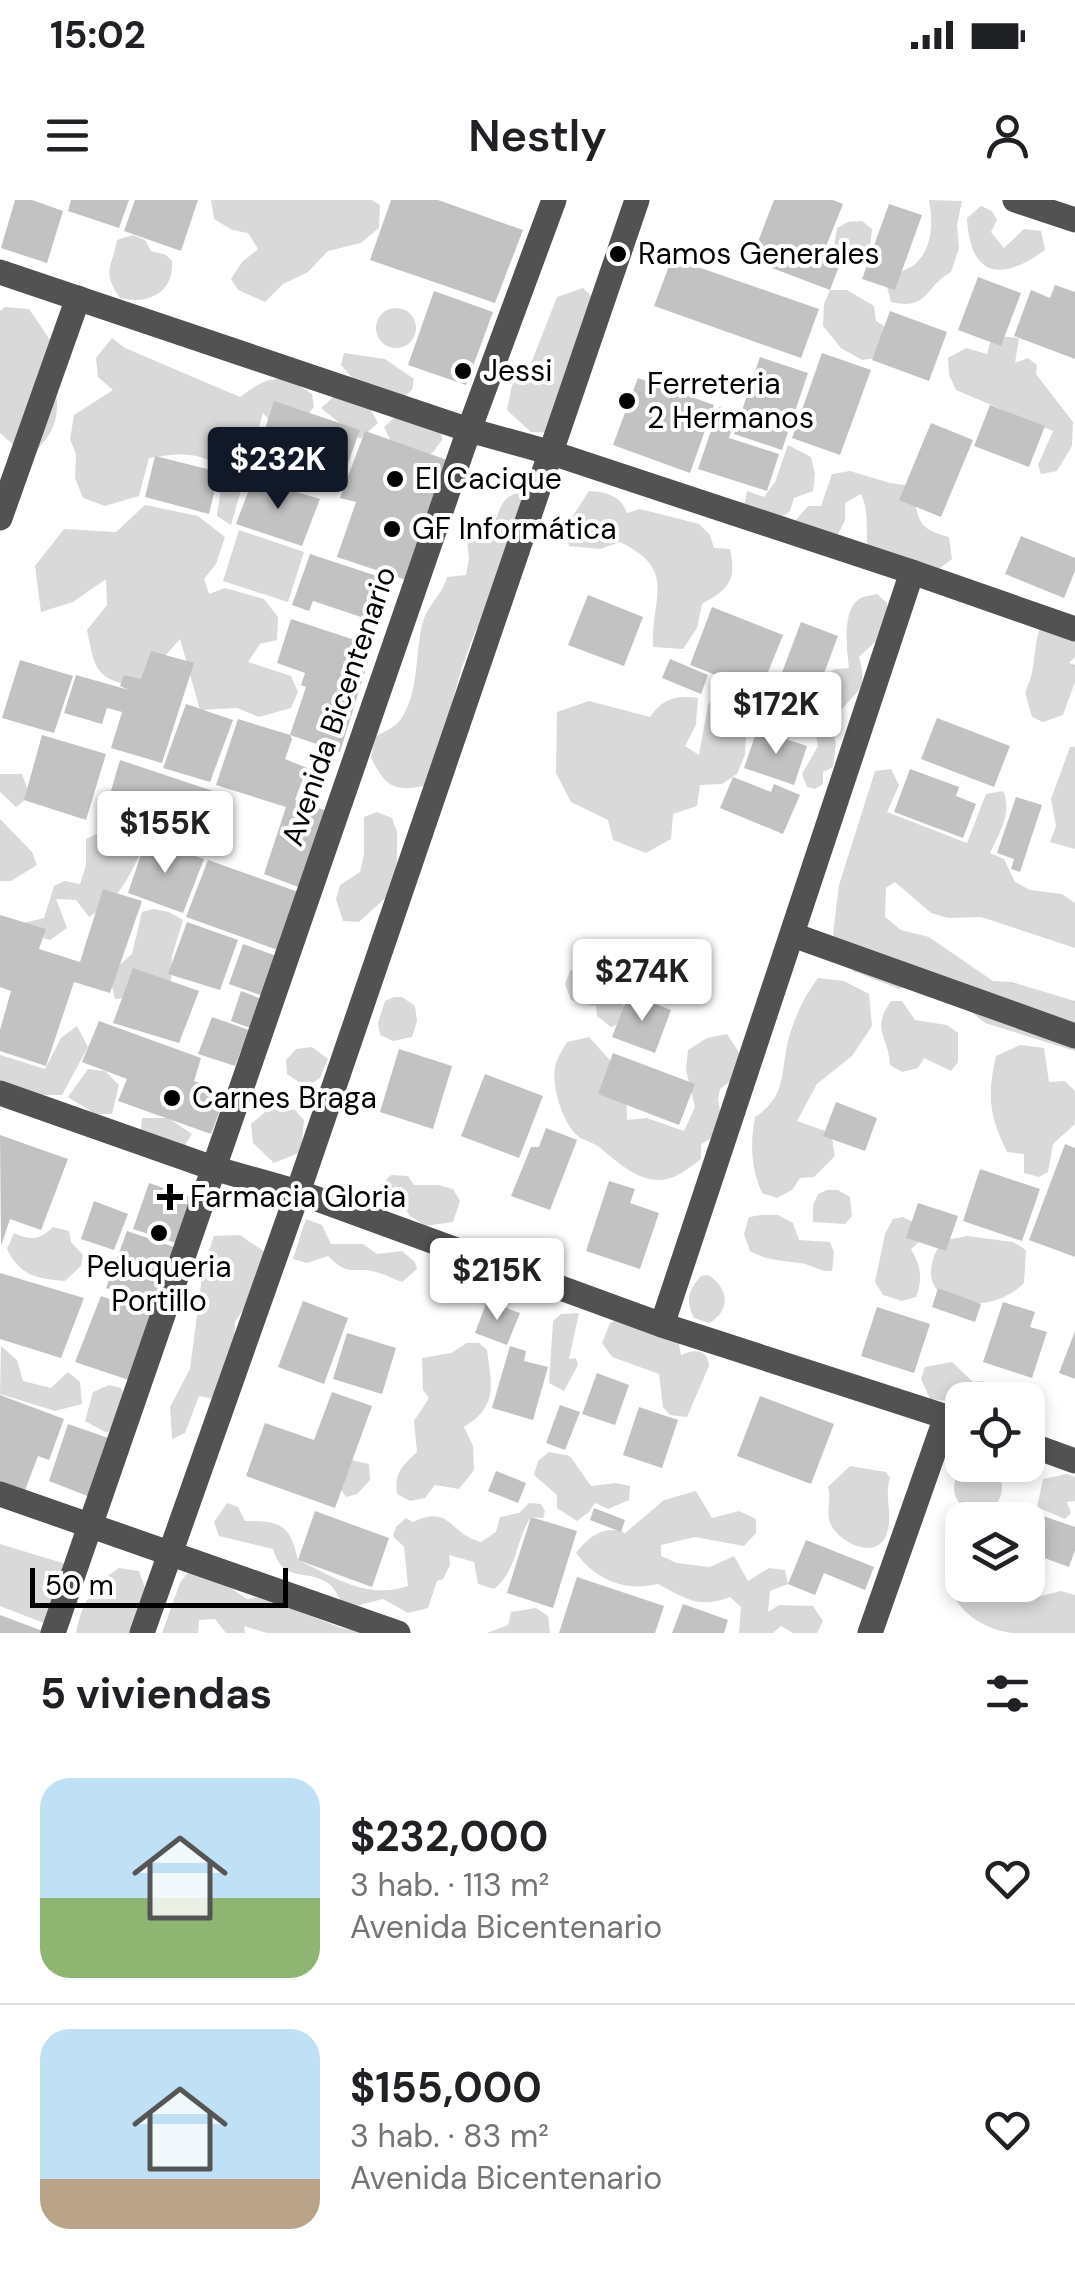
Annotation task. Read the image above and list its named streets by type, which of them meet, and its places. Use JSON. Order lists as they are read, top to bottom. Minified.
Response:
{"streets":{"street":["Avenida Bicentenario"]},"places":{"other":["Ramos Generales","Jessi","Ferreteria 2 Hermanos","El Cacique","GF Informática","Carnes Braga","Peluqueria Portillo"],"health":["Farmacia Gloria"]},"scale_bar":"50 m","page":{"status":"15:02","header":"Nestly","price":["$232K","$172K","$155K","$274K","$215K"],"scale":"50 m","heading":"5 viviendas","list":[{"name":"$232,000","note":"3 hab. · 113 m² · Avenida Bicentenario"},{"name":"$155,000","note":"3 hab. · 83 m² · Avenida Bicentenario"}]}}
